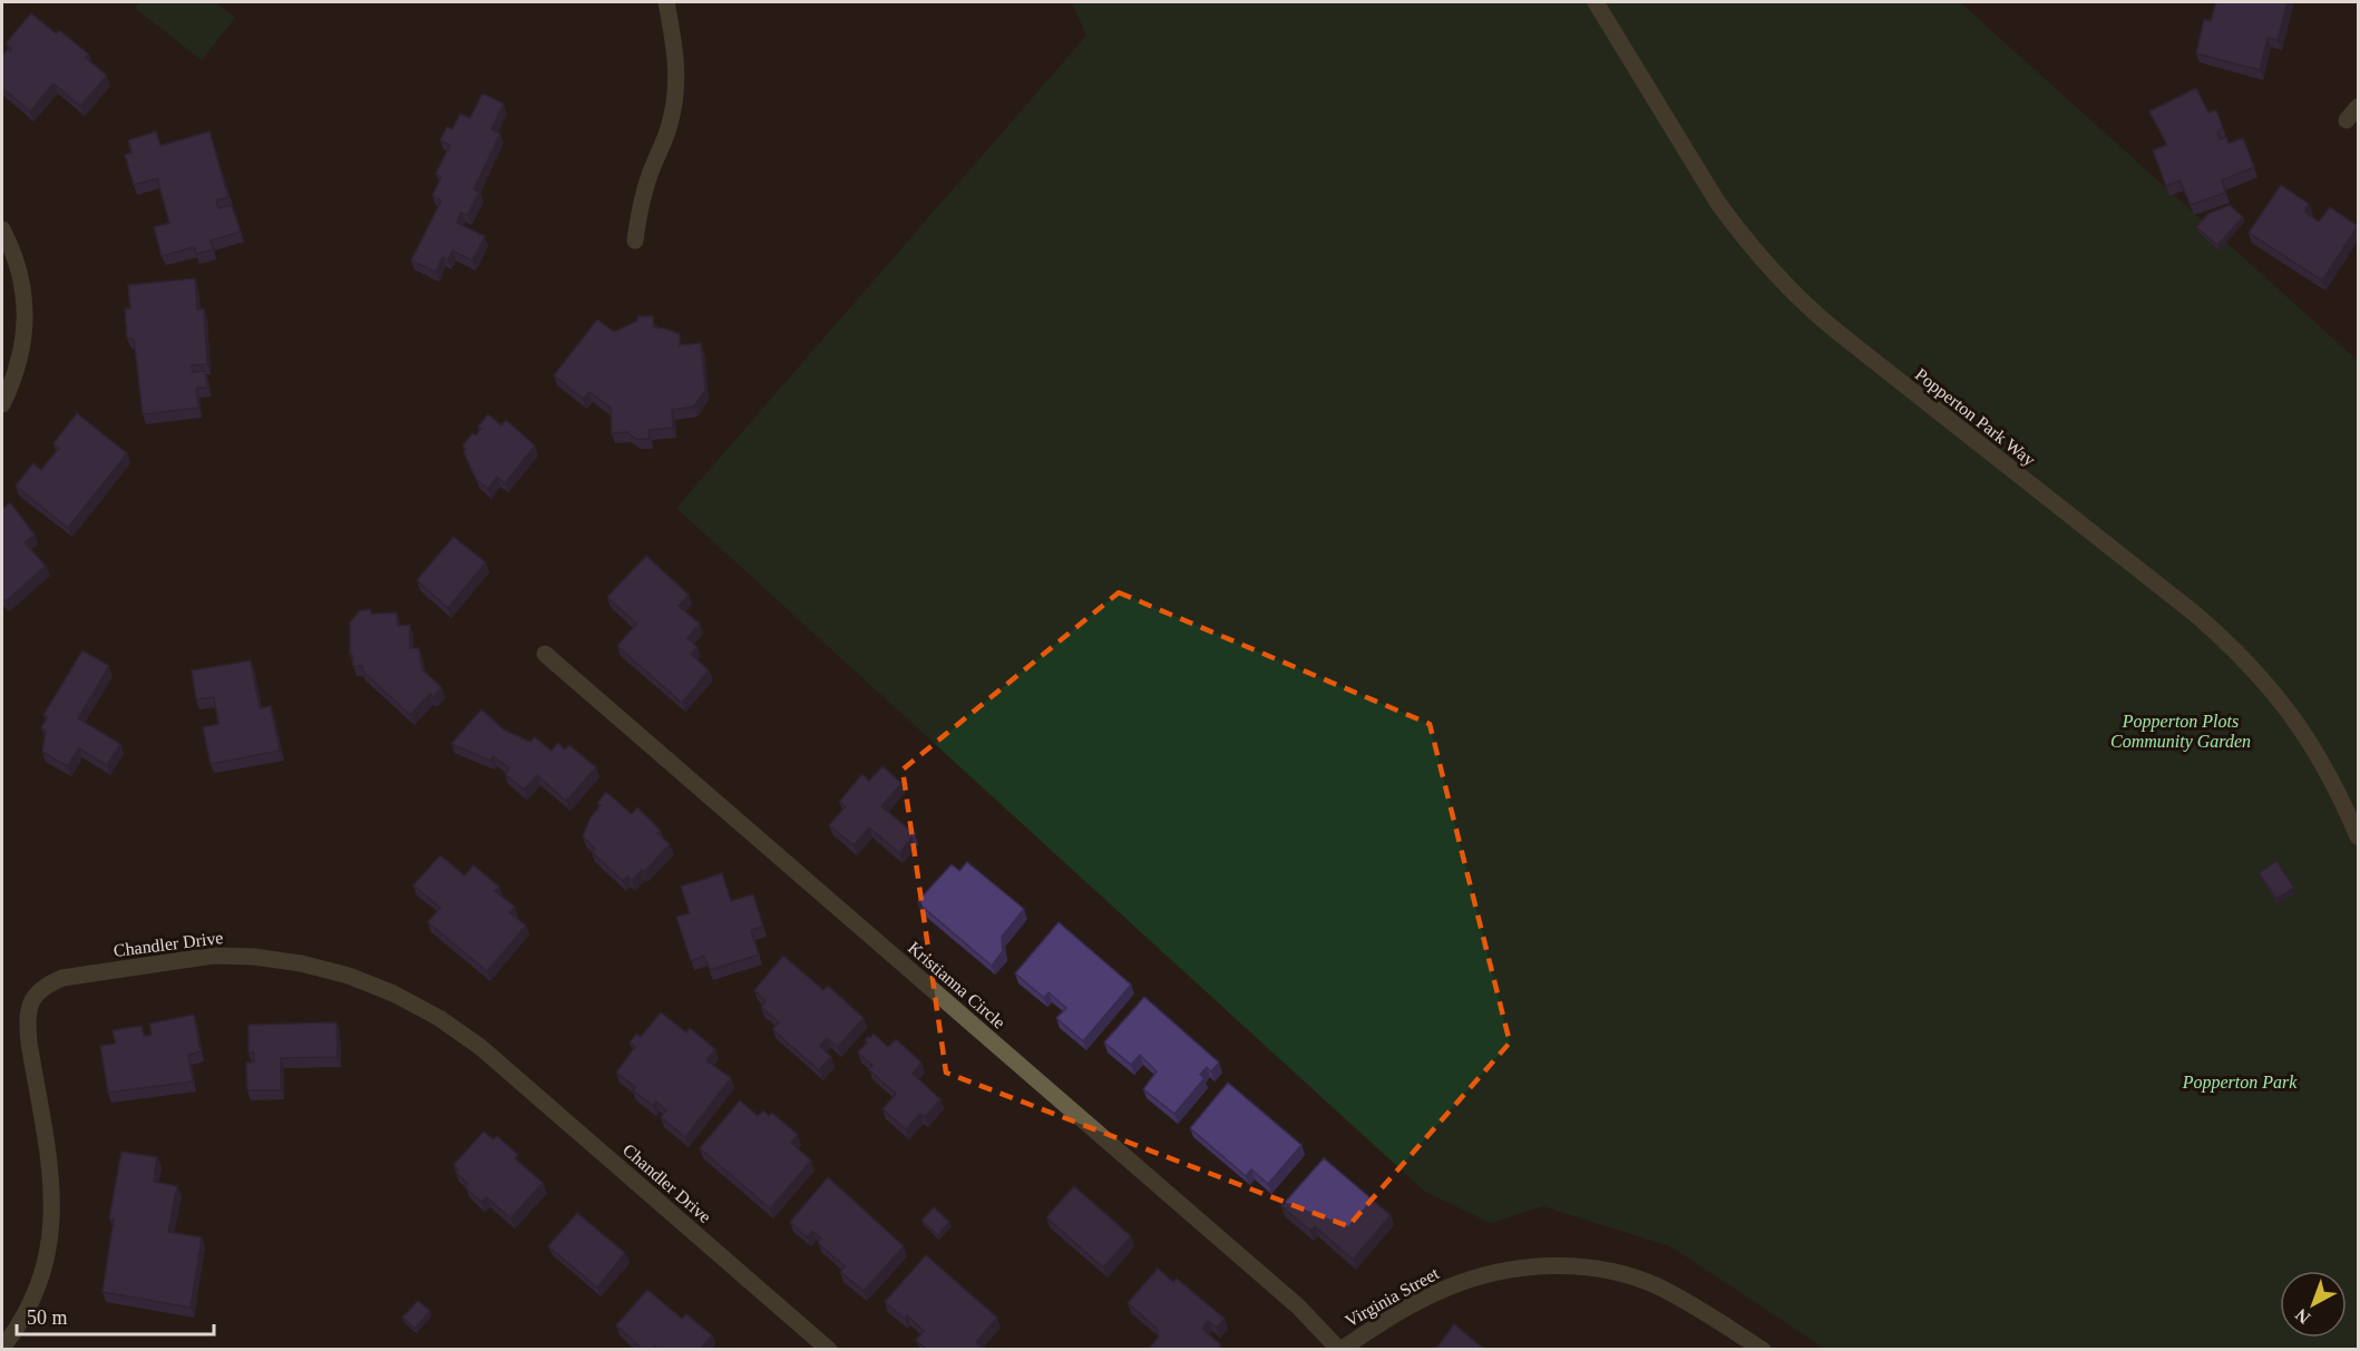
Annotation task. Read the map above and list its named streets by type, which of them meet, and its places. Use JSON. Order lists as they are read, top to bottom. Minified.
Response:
{"streets":{"street":["Popperton Park Way","Chandler Drive","Kristianna Circle","Virginia Street"]},"crossings":[["Kristianna Circle","Virginia Street"]],"parks":["Popperton Plots Community Garden","Popperton Park"],"scale_bar":"50 m","north":"bottom left"}
